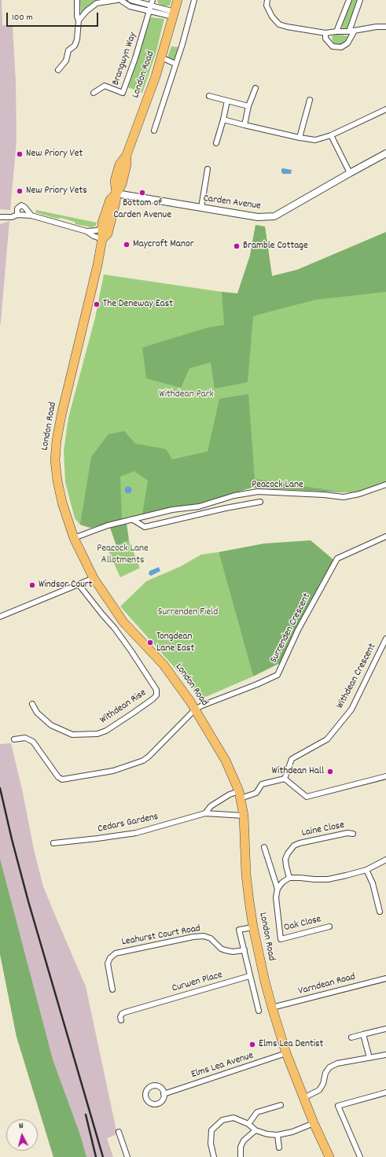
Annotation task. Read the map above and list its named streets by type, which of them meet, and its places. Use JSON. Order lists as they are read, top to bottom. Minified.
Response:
{"streets":{"highway":["London Road"],"street":["Brangwyn Way","Carden Avenue","Peacock Lane","Surrenden Crescent","Withdean Crescent","Withdean Rise","Cedars Gardens","Laine Close","Oak Close","Leahurst Court Road","Curwen Place","Varndean Road","Elms Lea Avenue"]},"crossings":[["London Road","Carden Avenue"],["London Road","Peacock Lane"],["London Road","Surrenden Crescent"],["London Road","Cedars Gardens"],["London Road","Varndean Road"],["London Road","Elms Lea Avenue"],["Withdean Crescent","Cedars Gardens"]],"parks":["Withdean Park","Peacock Lane Allotments","Surrenden Field"],"places":["New Priory Vet","New Priory Vets","Bottom of Carden Avenue","Maycroft Manor","Bramble Cottage","The Deneway East","Windsor Court","Tongdean Lane East","Withdean Hall","Elms Lea Dentist"],"scale_bar":"100 m","north":"top"}
